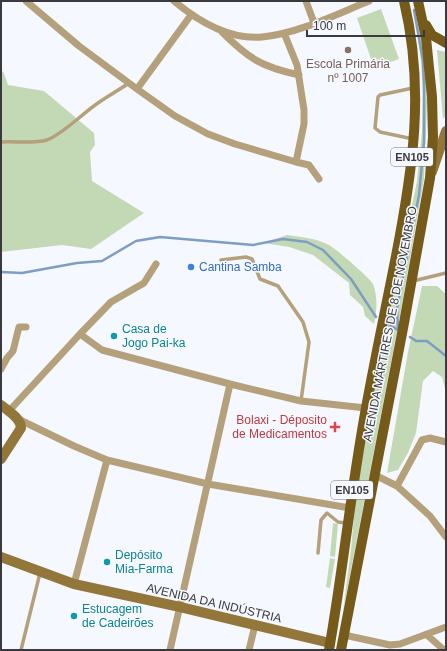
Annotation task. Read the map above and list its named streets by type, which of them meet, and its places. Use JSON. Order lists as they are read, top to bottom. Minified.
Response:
{"streets":{"main road":["EN105","AVENIDA MÁRTIRES DE 8 DE NOVEMBRO"],"street":["AVENIDA DA INDÚSTRIA"]},"crossings":[["AVENIDA MÁRTIRES DE 8 DE NOVEMBRO","AVENIDA DA INDÚSTRIA"]],"places":{"other":["Escola Primária nº 1007","Cantina Samba","Casa de Jogo Pai-ka","Depósito Mia-Farma","Estucagem de Cadeirões"],"health":["Bolaxi - Déposito de Medicamentos"]},"scale_bar":"100 m"}
